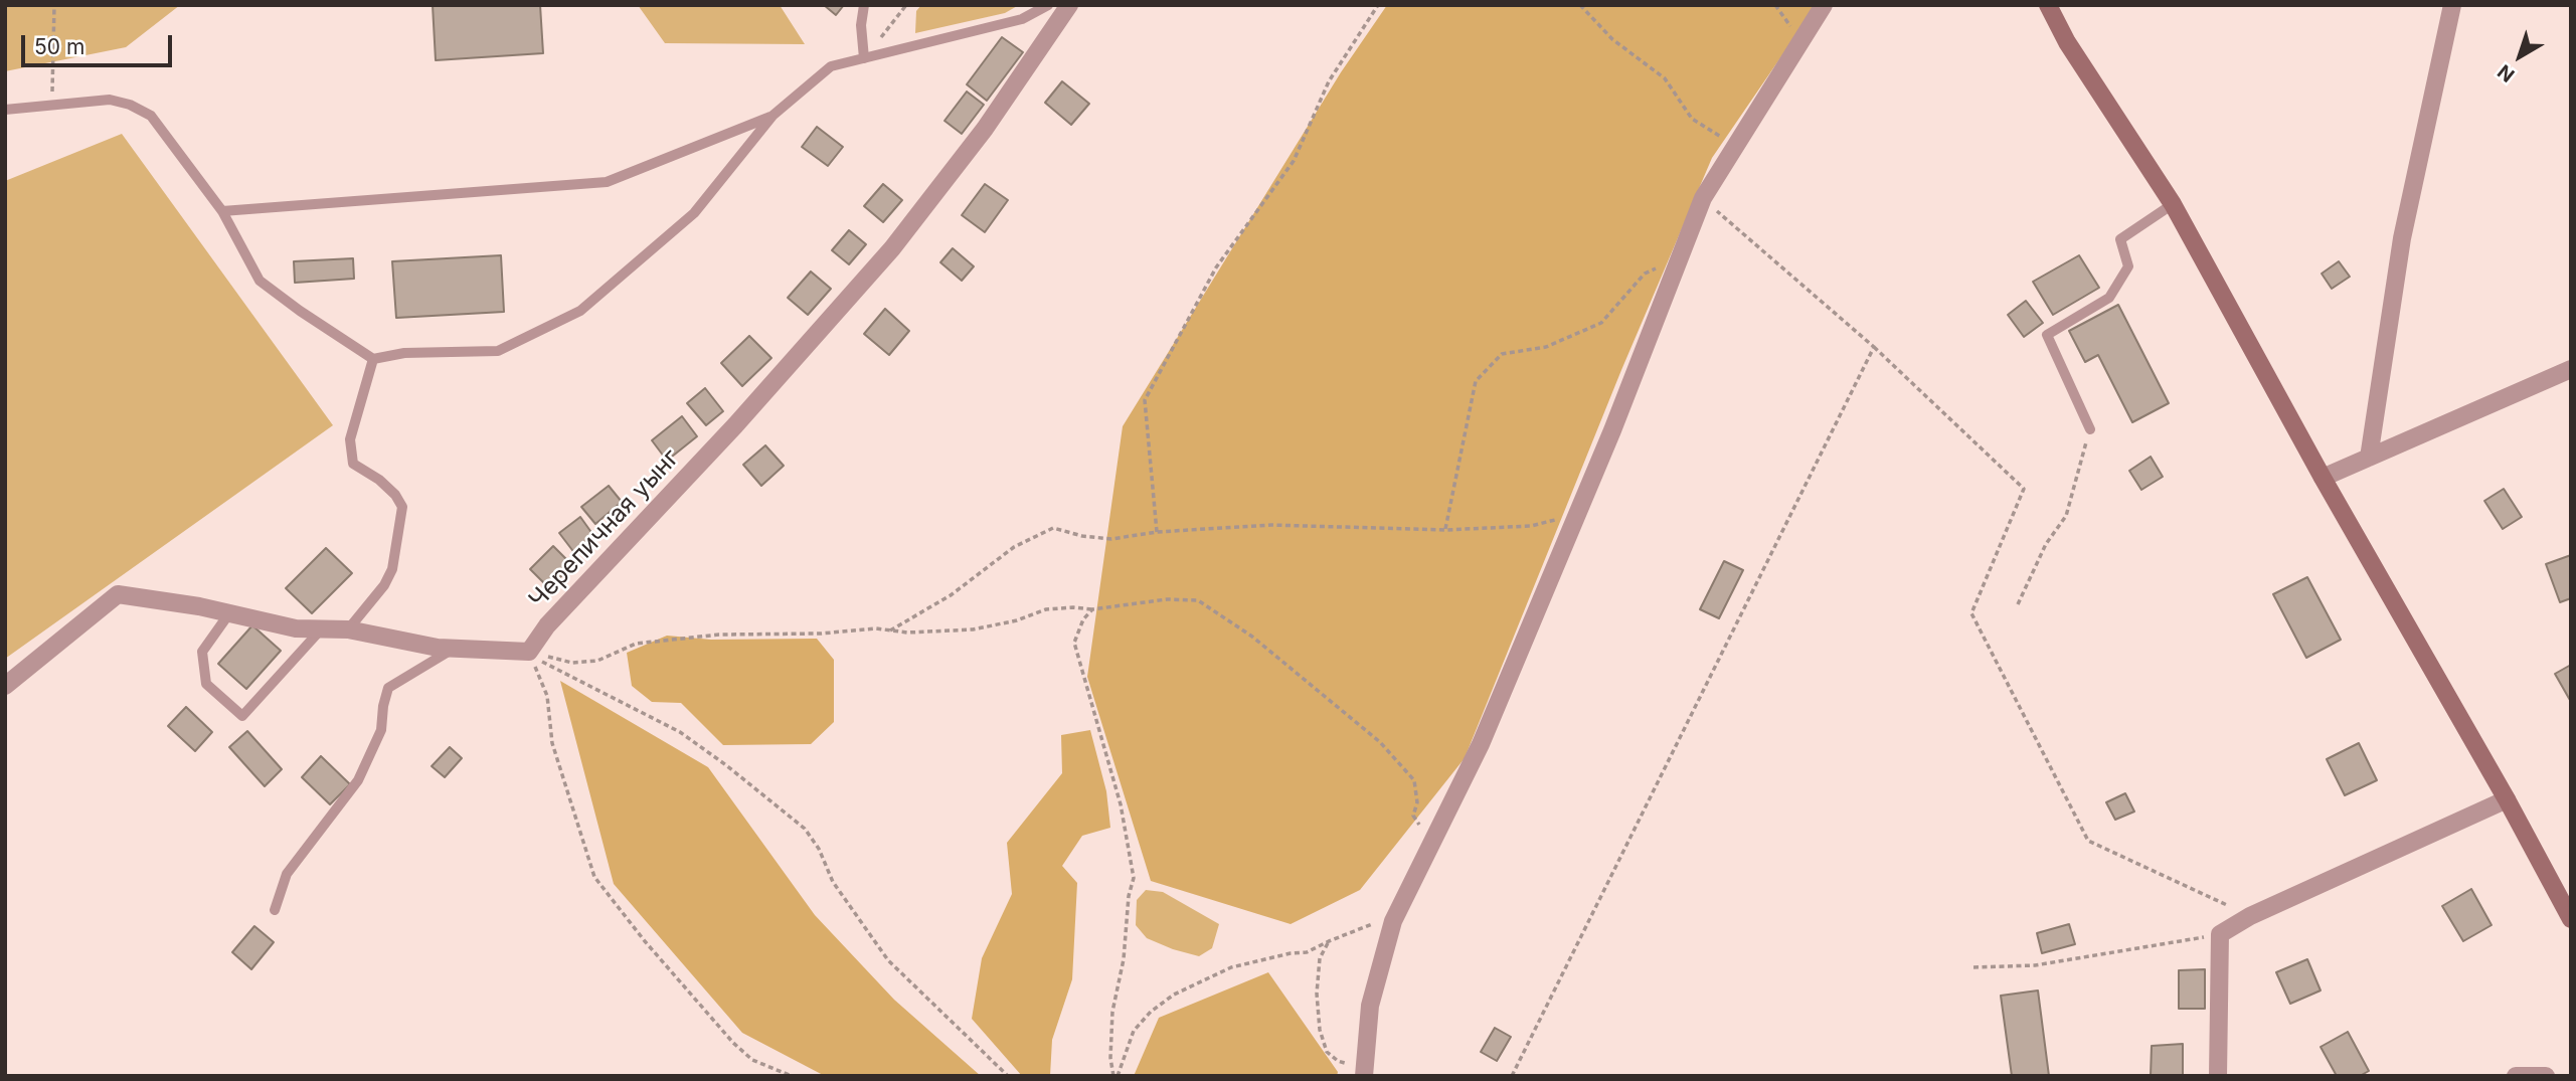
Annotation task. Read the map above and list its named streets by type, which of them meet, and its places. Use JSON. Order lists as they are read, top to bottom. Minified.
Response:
{"streets":{"street":["Черепичная уынг"]},"scale_bar":"50 m","north":"bottom left"}
